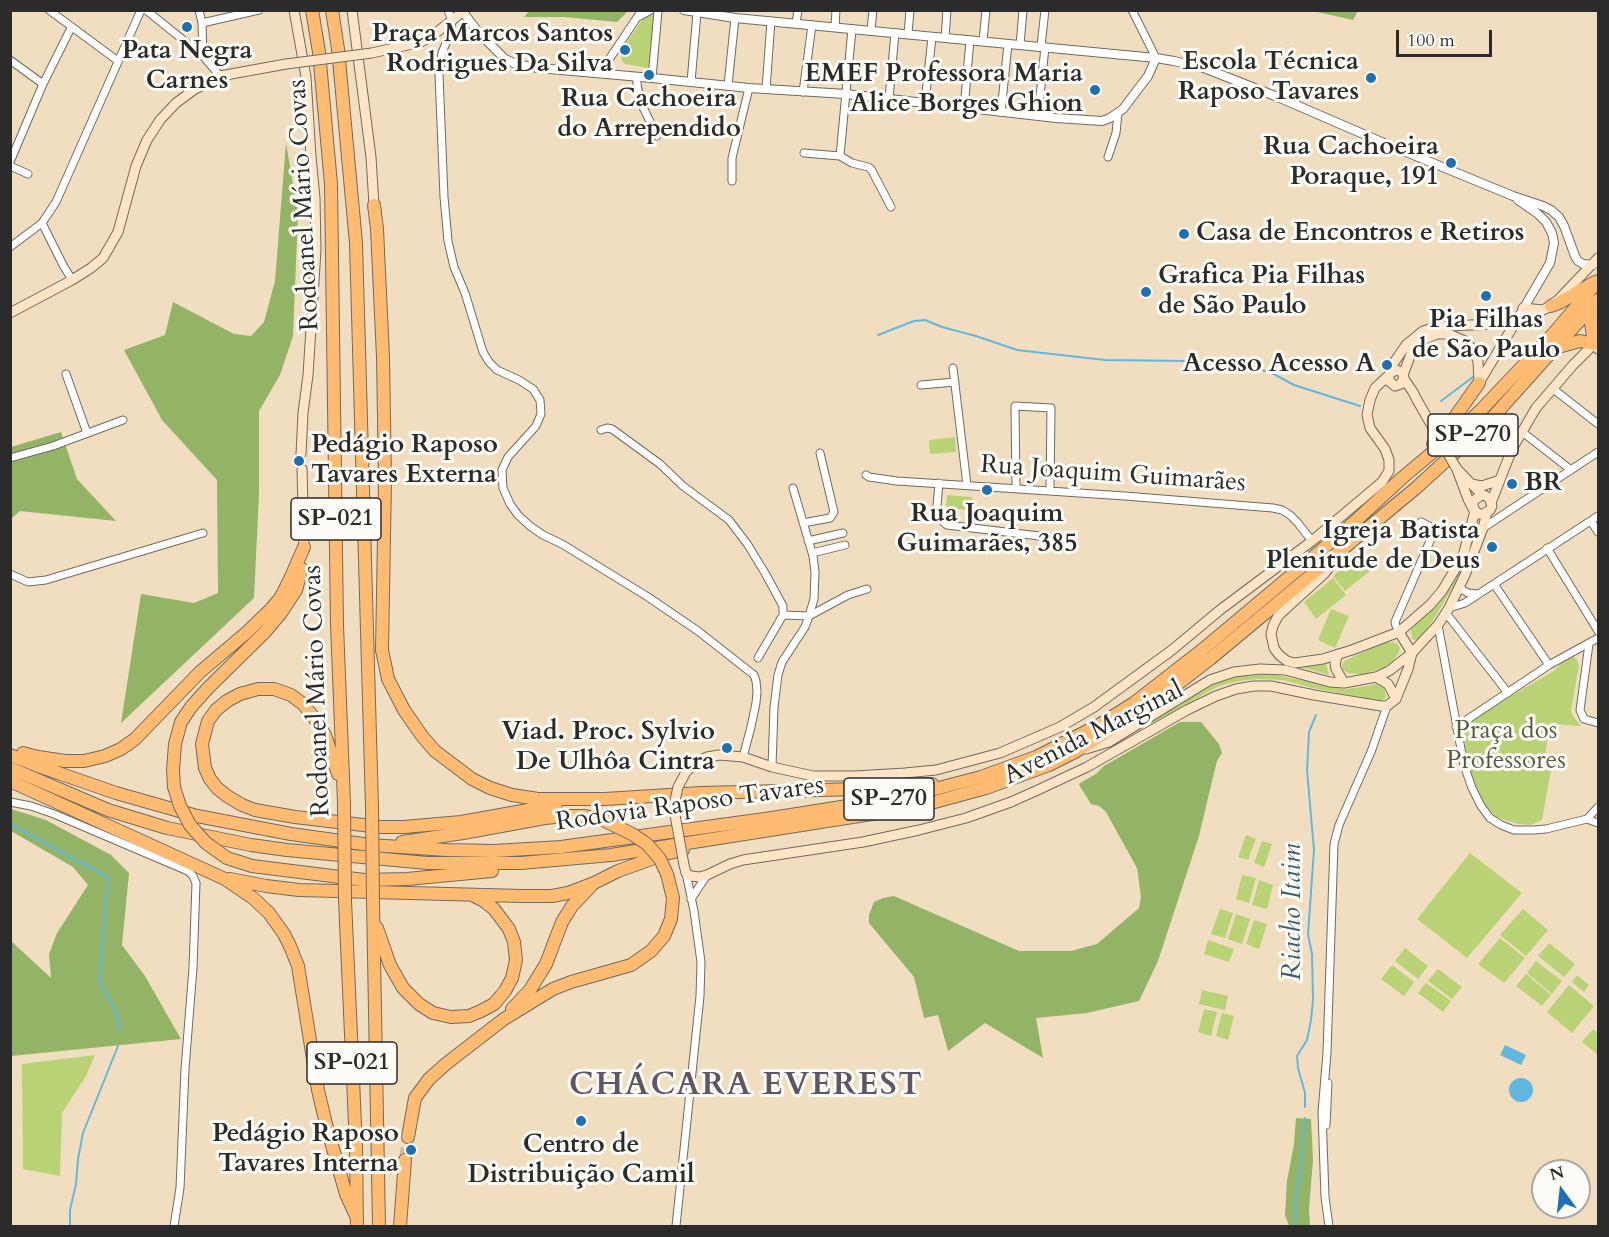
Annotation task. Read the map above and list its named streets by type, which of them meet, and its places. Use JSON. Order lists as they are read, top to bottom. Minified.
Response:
{"streets":{"highway":["Rodoanel Mário Covas","SP-270","SP-021","Rodovia Raposo Tavares"],"main road":["Avenida Marginal"],"street":["Rua Joaquim Guimarães"]},"crossings":[["Rua Joaquim Guimarães","Rodovia Raposo Tavares"],["Avenida Marginal","Rodovia Raposo Tavares"]],"districts":["CHÁCARA EVEREST"],"water":["Riacho Itaim"],"parks":["Praça dos Professores"],"places":["Pata Negra Carnes","Praça Marcos Santos Rodrigues Da Silva","Rua Cachoeira do Arrependido","Escola Técnica Raposo Tavares","EMEF Professora Maria Alice Borges Ghion","Rua Cachoeira Poraque, 191","Casa de Encontros e Retiros","Grafica Pia Filhas de São Paulo","Pia Filhas de São Paulo","Acesso Acesso A","Pedágio Raposo Tavares Externa","BR","Rua Joaquim Guimarães, 385","Igreja Batista Plenitude de Deus","Viad. Proc. Sylvio De Ulhôa Cintra","Centro de Distribuição Camil","Pedágio Raposo Tavares Interna"],"scale_bar":"100 m","north":"top"}
